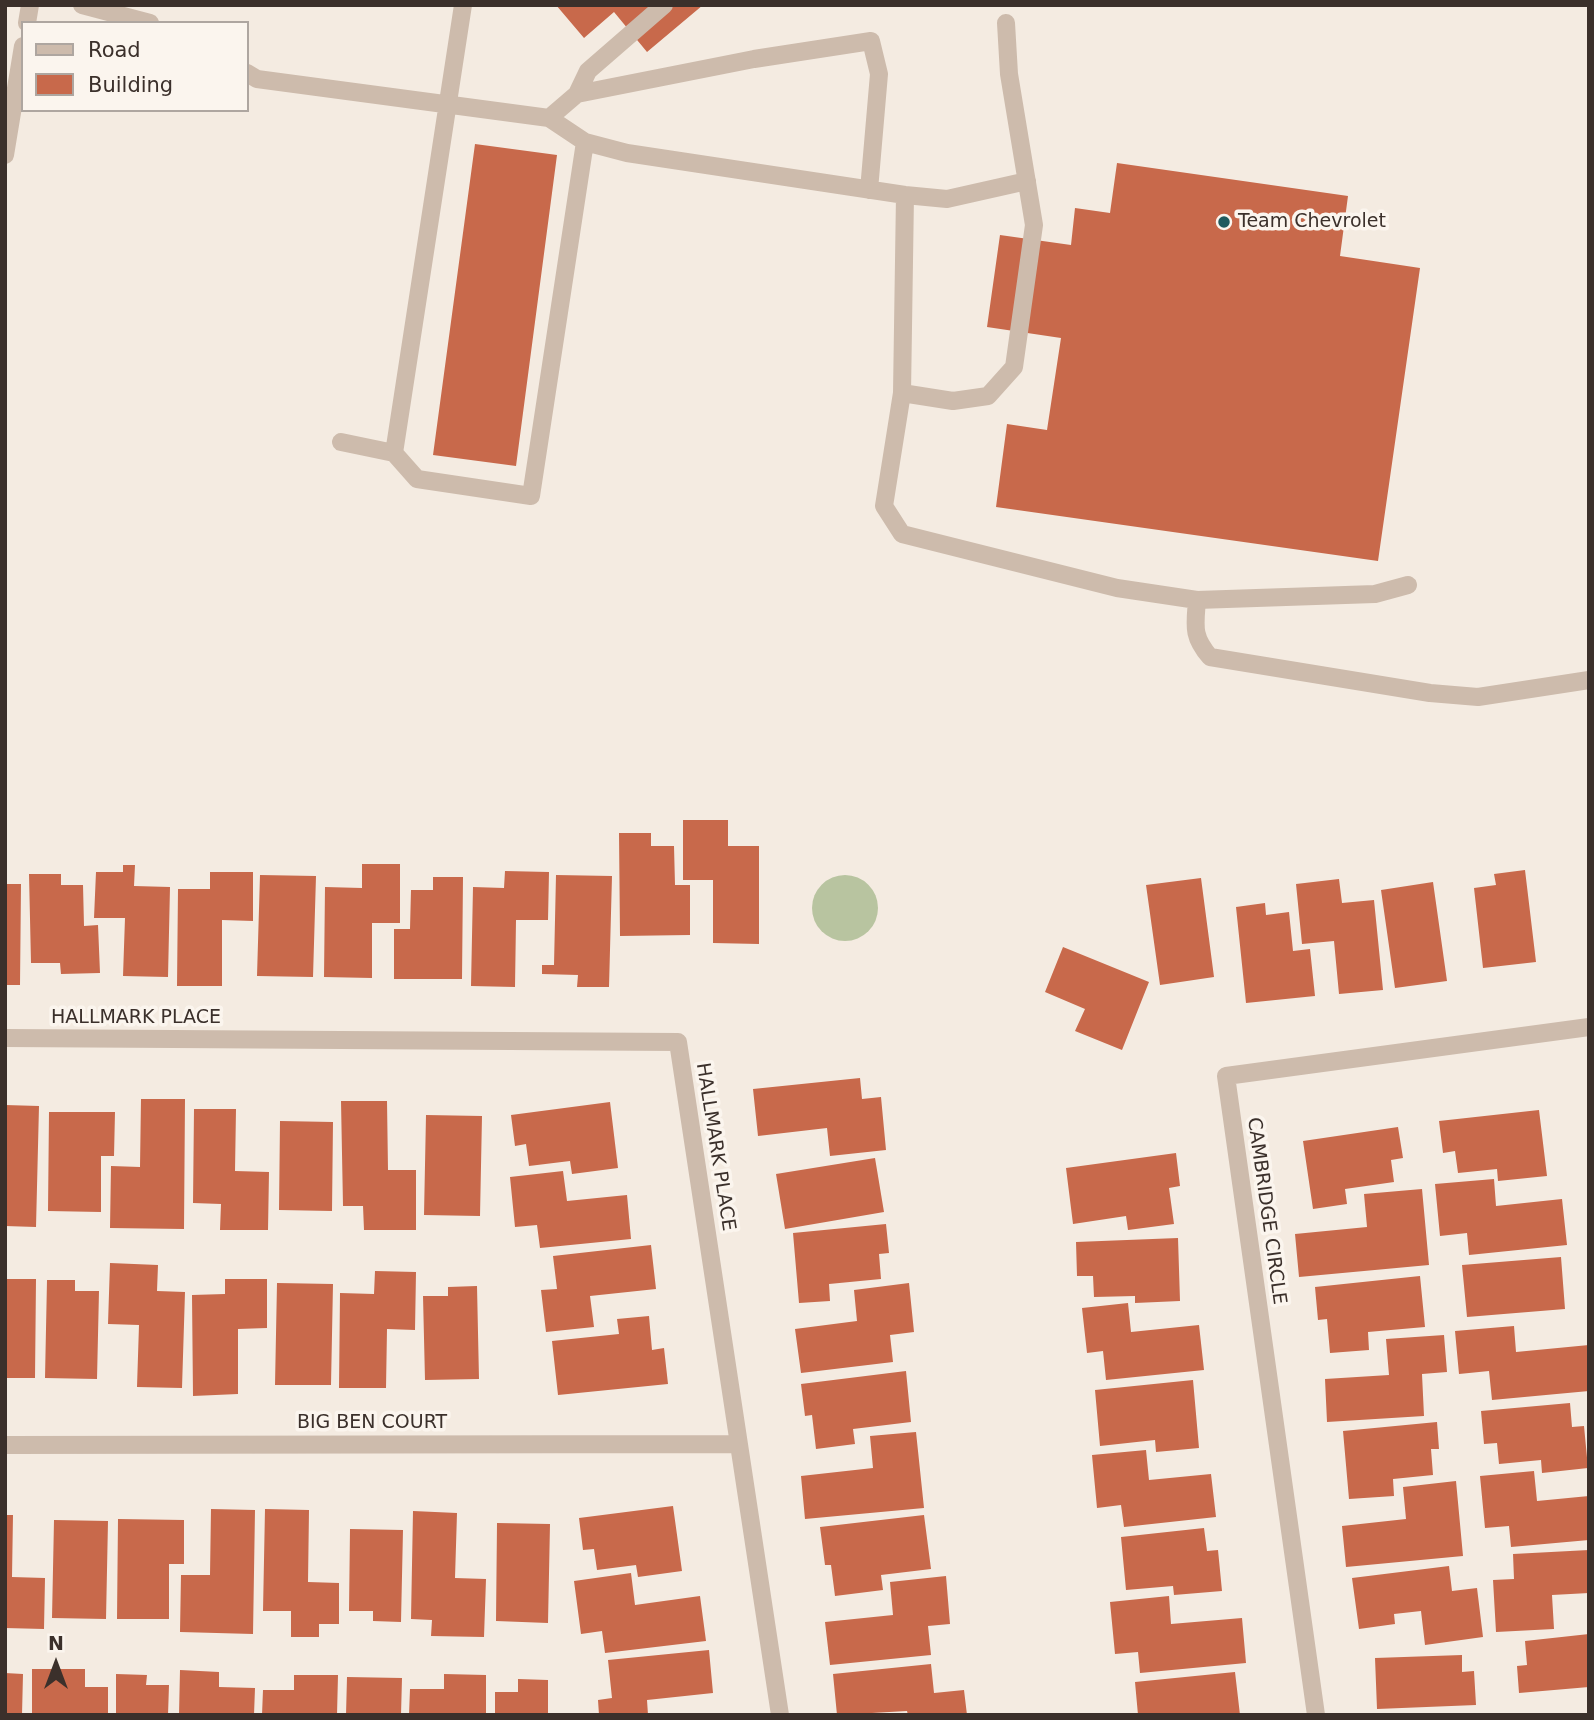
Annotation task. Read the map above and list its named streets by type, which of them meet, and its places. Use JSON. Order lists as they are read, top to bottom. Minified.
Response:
{"streets":{"street":["HALLMARK PLACE","CAMBRIDGE CIRCLE","BIG BEN COURT"]},"crossings":[["HALLMARK PLACE","BIG BEN COURT"]],"places":["Team Chevrolet"],"legend":["Road","Building"],"north":"top"}
